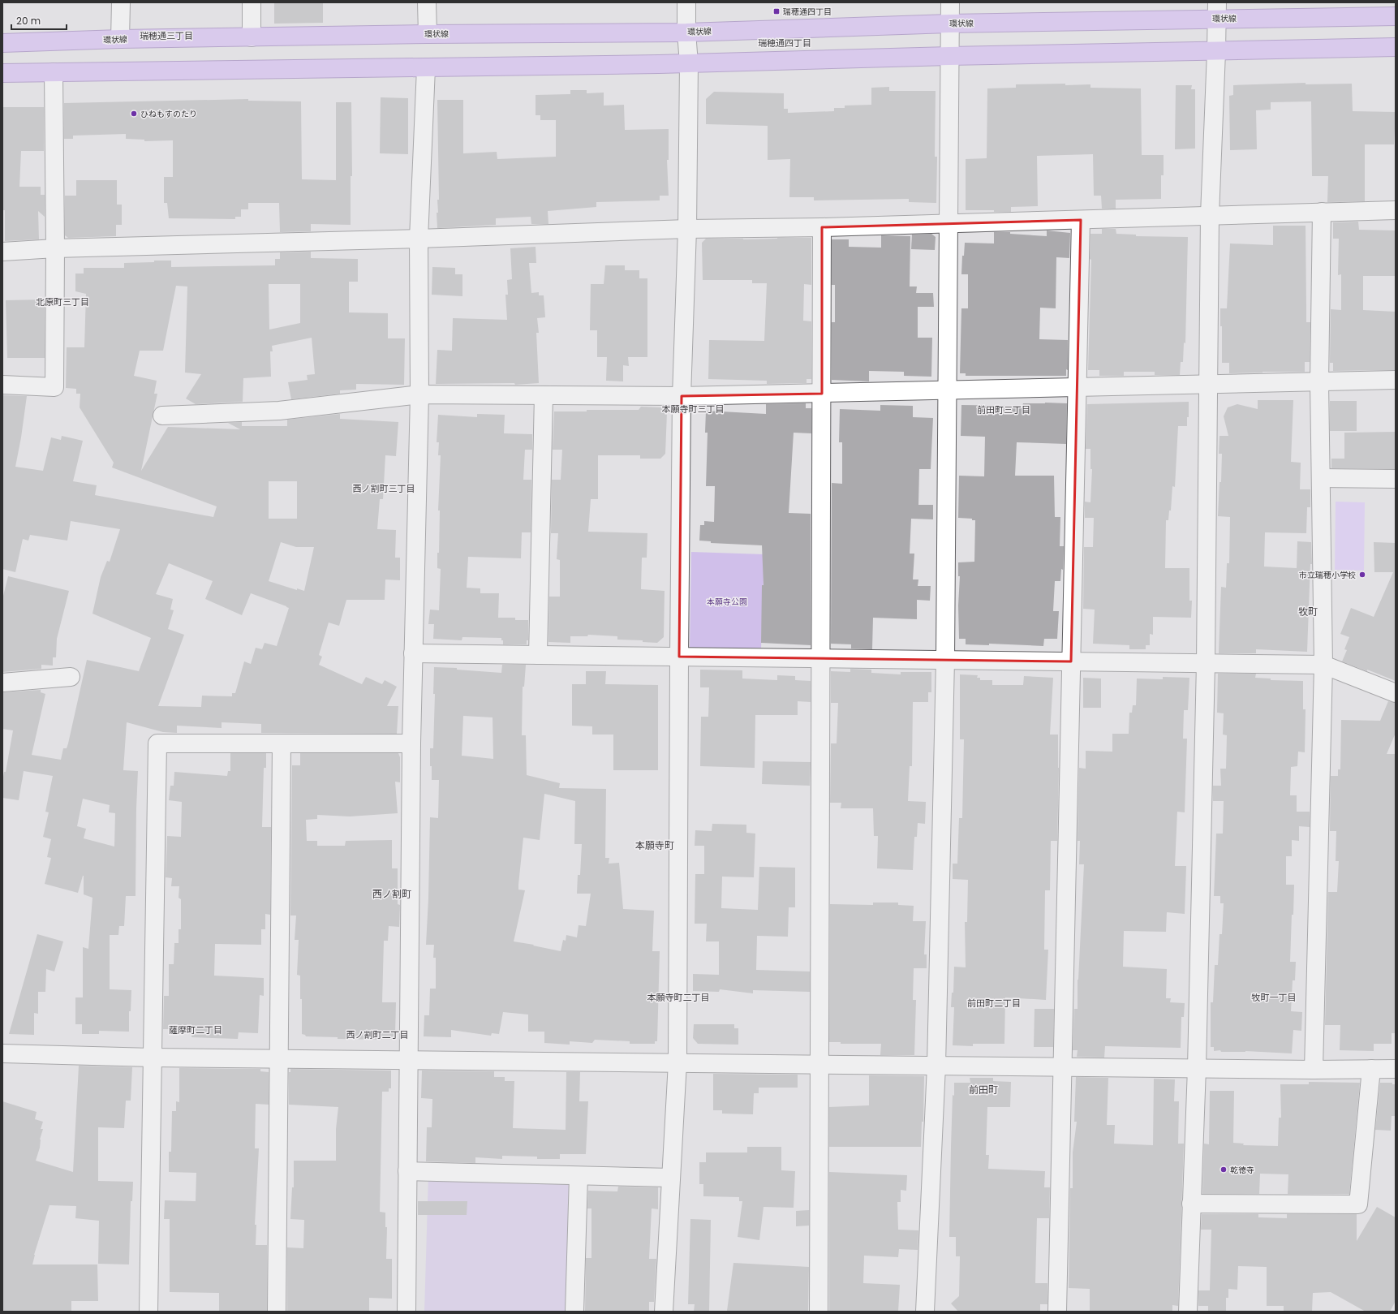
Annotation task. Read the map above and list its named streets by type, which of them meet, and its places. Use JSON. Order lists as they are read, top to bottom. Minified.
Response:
{"streets":{"main road":["環状線"]},"districts":["瑞穂通三丁目","瑞穂通四丁目","北原町三丁目","本願寺町三丁目","前田町三丁目","西ノ割町三丁目","牧町","本願寺町","西ノ割町","本願寺町二丁目","牧町一丁目","前田町二丁目","薩摩町二丁目","西ノ割町二丁目","前田町"],"parks":["本願寺公園"],"places":{"transit":["瑞穂通四丁目"],"other":["ひねもすのたり","市立瑞穂小学校","乾徳寺"]},"scale_bar":"20 m"}
